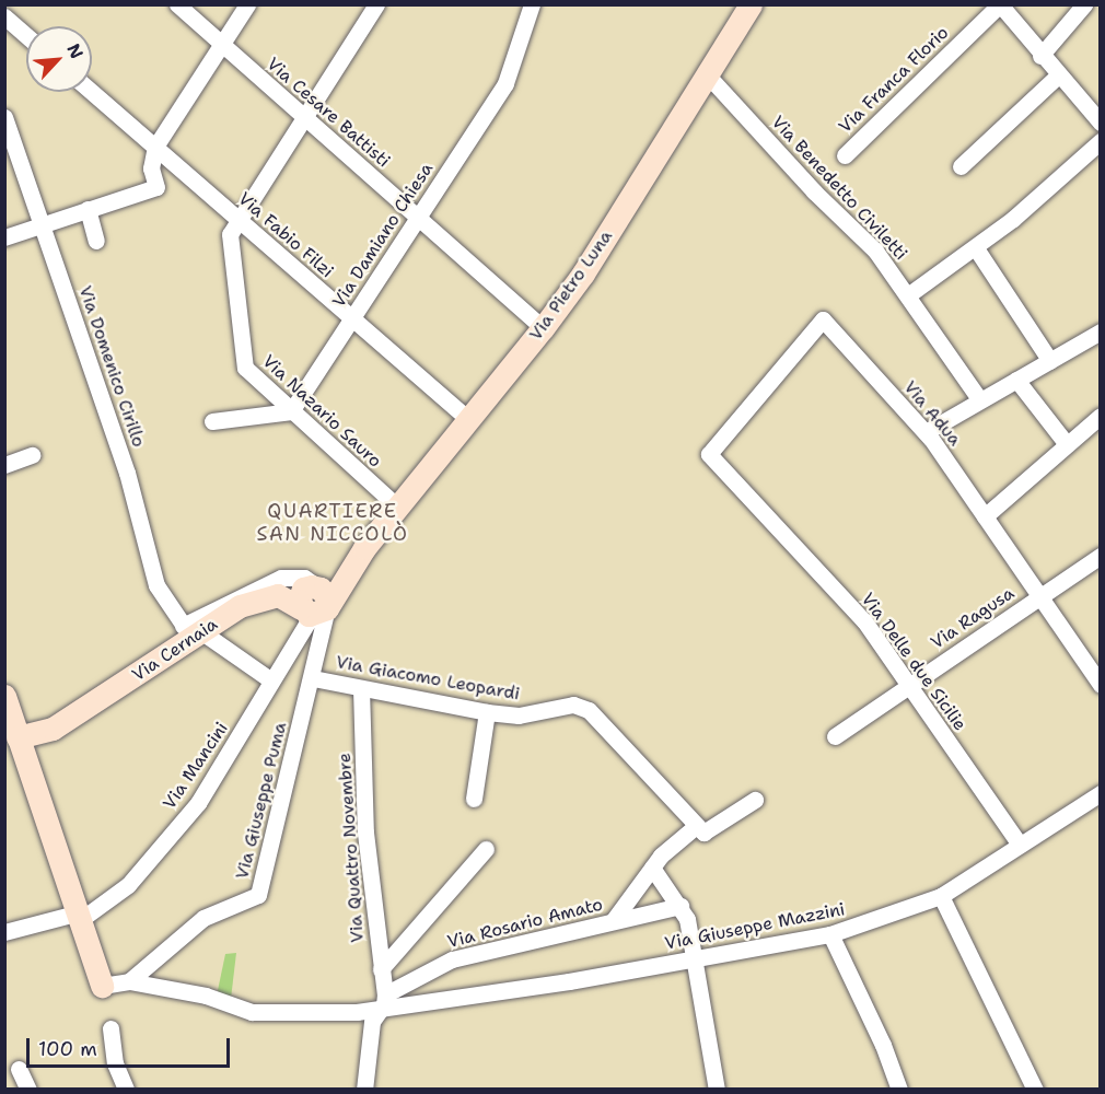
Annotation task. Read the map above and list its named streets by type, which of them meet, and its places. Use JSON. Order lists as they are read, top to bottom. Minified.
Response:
{"streets":{"street":["Via Franca Florio","Via Cesare Battisti","Via Benedetto Civiletti","Via Fabio Filzi","Via Damiano Chiesa","Via Pietro Luna","Via Domenico Cirillo","Via Nazario Sauro","Via Adua","Via Ragusa","Via Cernaia","Via Delle due Sicilie","Via Giacomo Leopardi","Via Mancini","Via Giuseppe Puma","Via Quattro Novembre","Via Rosario Amato","Via Giuseppe Mazzini"]},"crossings":[["Via Cesare Battisti","Via Damiano Chiesa"],["Via Cesare Battisti","Via Pietro Luna"],["Via Cesare Battisti","Via Nazario Sauro"],["Via Benedetto Civiletti","Via Pietro Luna"],["Via Fabio Filzi","Via Damiano Chiesa"],["Via Fabio Filzi","Via Pietro Luna"],["Via Fabio Filzi","Via Nazario Sauro"],["Via Damiano Chiesa","Via Nazario Sauro"],["Via Pietro Luna","Via Nazario Sauro"],["Via Pietro Luna","Via Cernaia"],["Via Pietro Luna","Via Mancini"],["Via Pietro Luna","Via Giuseppe Puma"],["Via Domenico Cirillo","Via Cernaia"],["Via Adua","Via Ragusa"],["Via Adua","Via Delle due Sicilie"],["Via Ragusa","Via Delle due Sicilie"],["Via Cernaia","Via Mancini"],["Via Cernaia","Via Giuseppe Puma"],["Via Delle due Sicilie","Via Giuseppe Mazzini"],["Via Giacomo Leopardi","Via Giuseppe Puma"],["Via Giacomo Leopardi","Via Quattro Novembre"],["Via Mancini","Via Giuseppe Puma"],["Via Quattro Novembre","Via Rosario Amato"],["Via Quattro Novembre","Via Giuseppe Mazzini"],["Via Rosario Amato","Via Giuseppe Mazzini"]],"districts":["QUARTIERE SAN NICCOLÒ"],"scale_bar":"100 m","north":"top right"}
